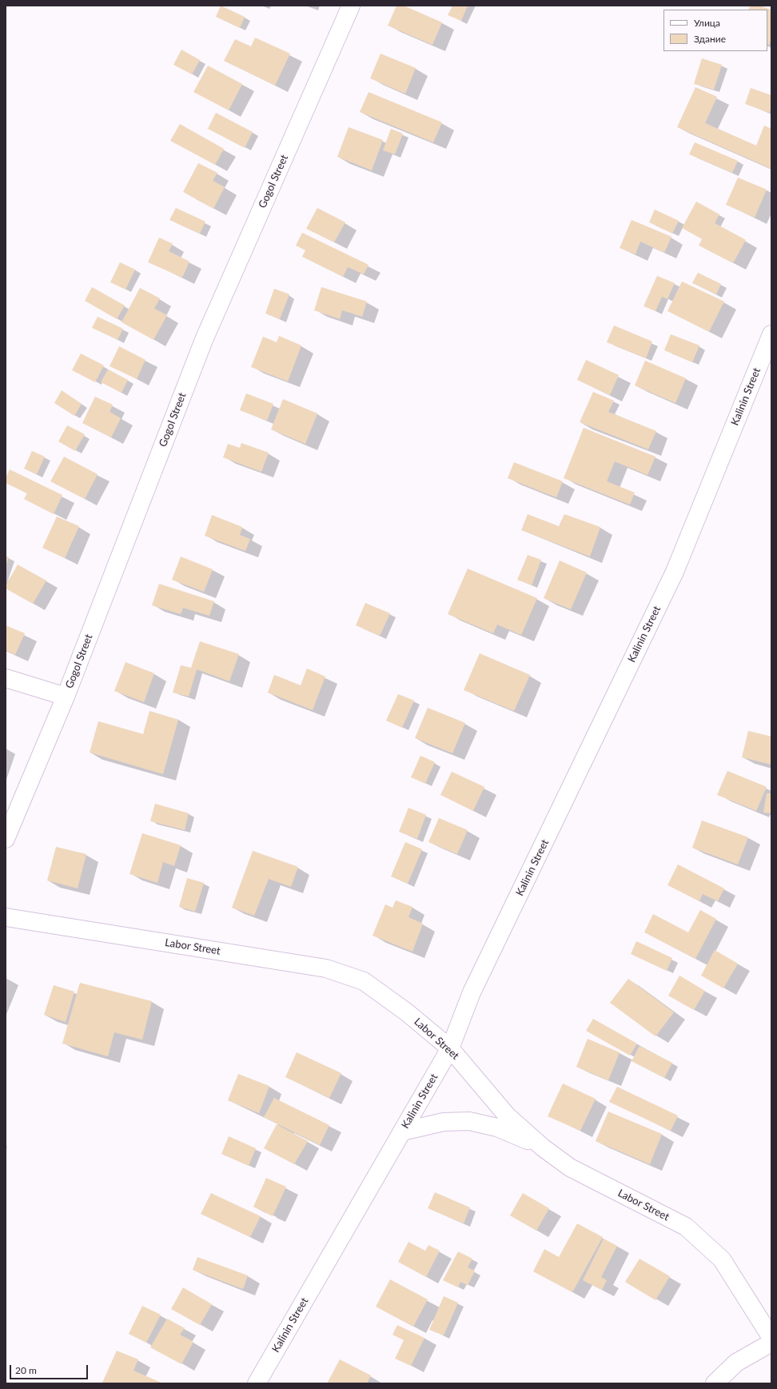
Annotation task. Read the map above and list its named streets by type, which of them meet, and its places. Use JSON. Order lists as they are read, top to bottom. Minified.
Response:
{"streets":{"street":["Gogol Street","Kalinin Street","Labor Street"]},"crossings":[["Kalinin Street","Labor Street"]],"legend":["Улица","Здание"],"scale_bar":"20 m"}
